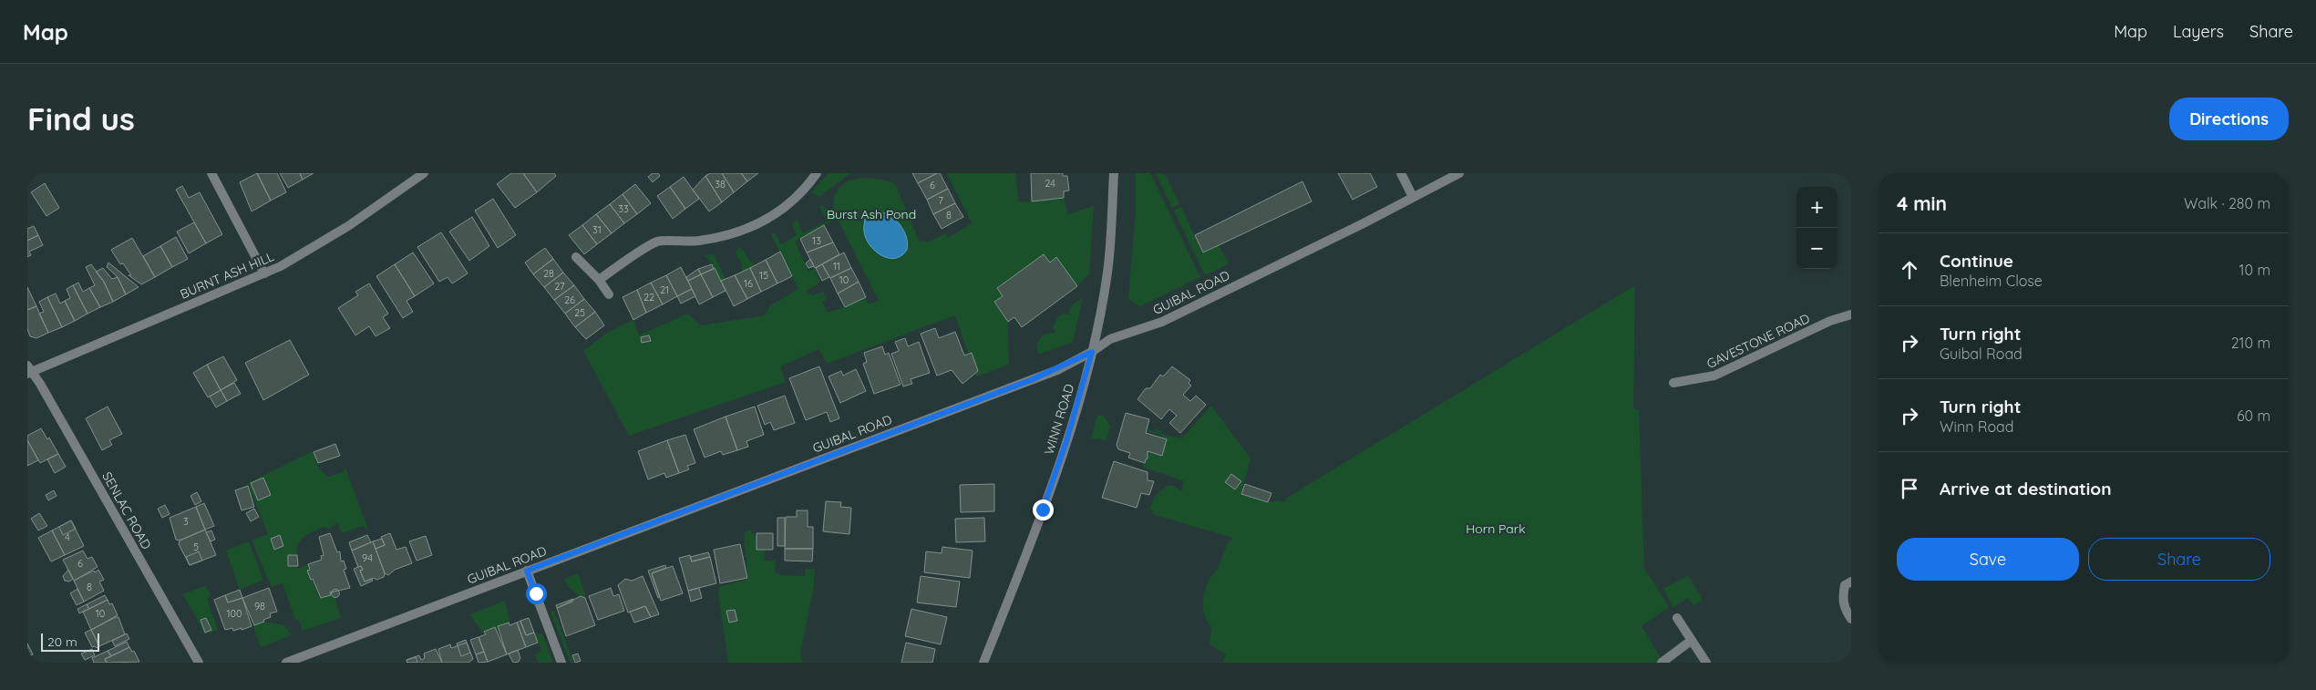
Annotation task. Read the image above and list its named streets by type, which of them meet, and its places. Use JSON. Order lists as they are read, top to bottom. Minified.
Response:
{"streets":{"street":["BURNT ASH HILL","GUIBAL ROAD","GAVESTONE ROAD","WINN ROAD","SENLAC ROAD"]},"crossings":[["BURNT ASH HILL","SENLAC ROAD"],["GUIBAL ROAD","WINN ROAD"]],"parks":["Burst Ash Pond","Horn Park"],"house_numbers":["24","38","6","7","33","8","31","13","11","28","15","10","16","27","21","22","26","25","3","4","5","94","6","8","98","10","100"],"scale_bar":"20 m","page":{"header":"Map","nav":["Map","Layers","Share"],"buttons":["Directions",["Save","Share"]],"title":"Find us","heading":["4 min","Walk · 280 m"],"map_buttons":["+","−"],"list":[["Continue","Blenheim Close","10 m"],["Turn right","Guibal Road","210 m"],["Turn right","Winn Road","60 m"],"Arrive at destination"],"scale":"20 m"}}
